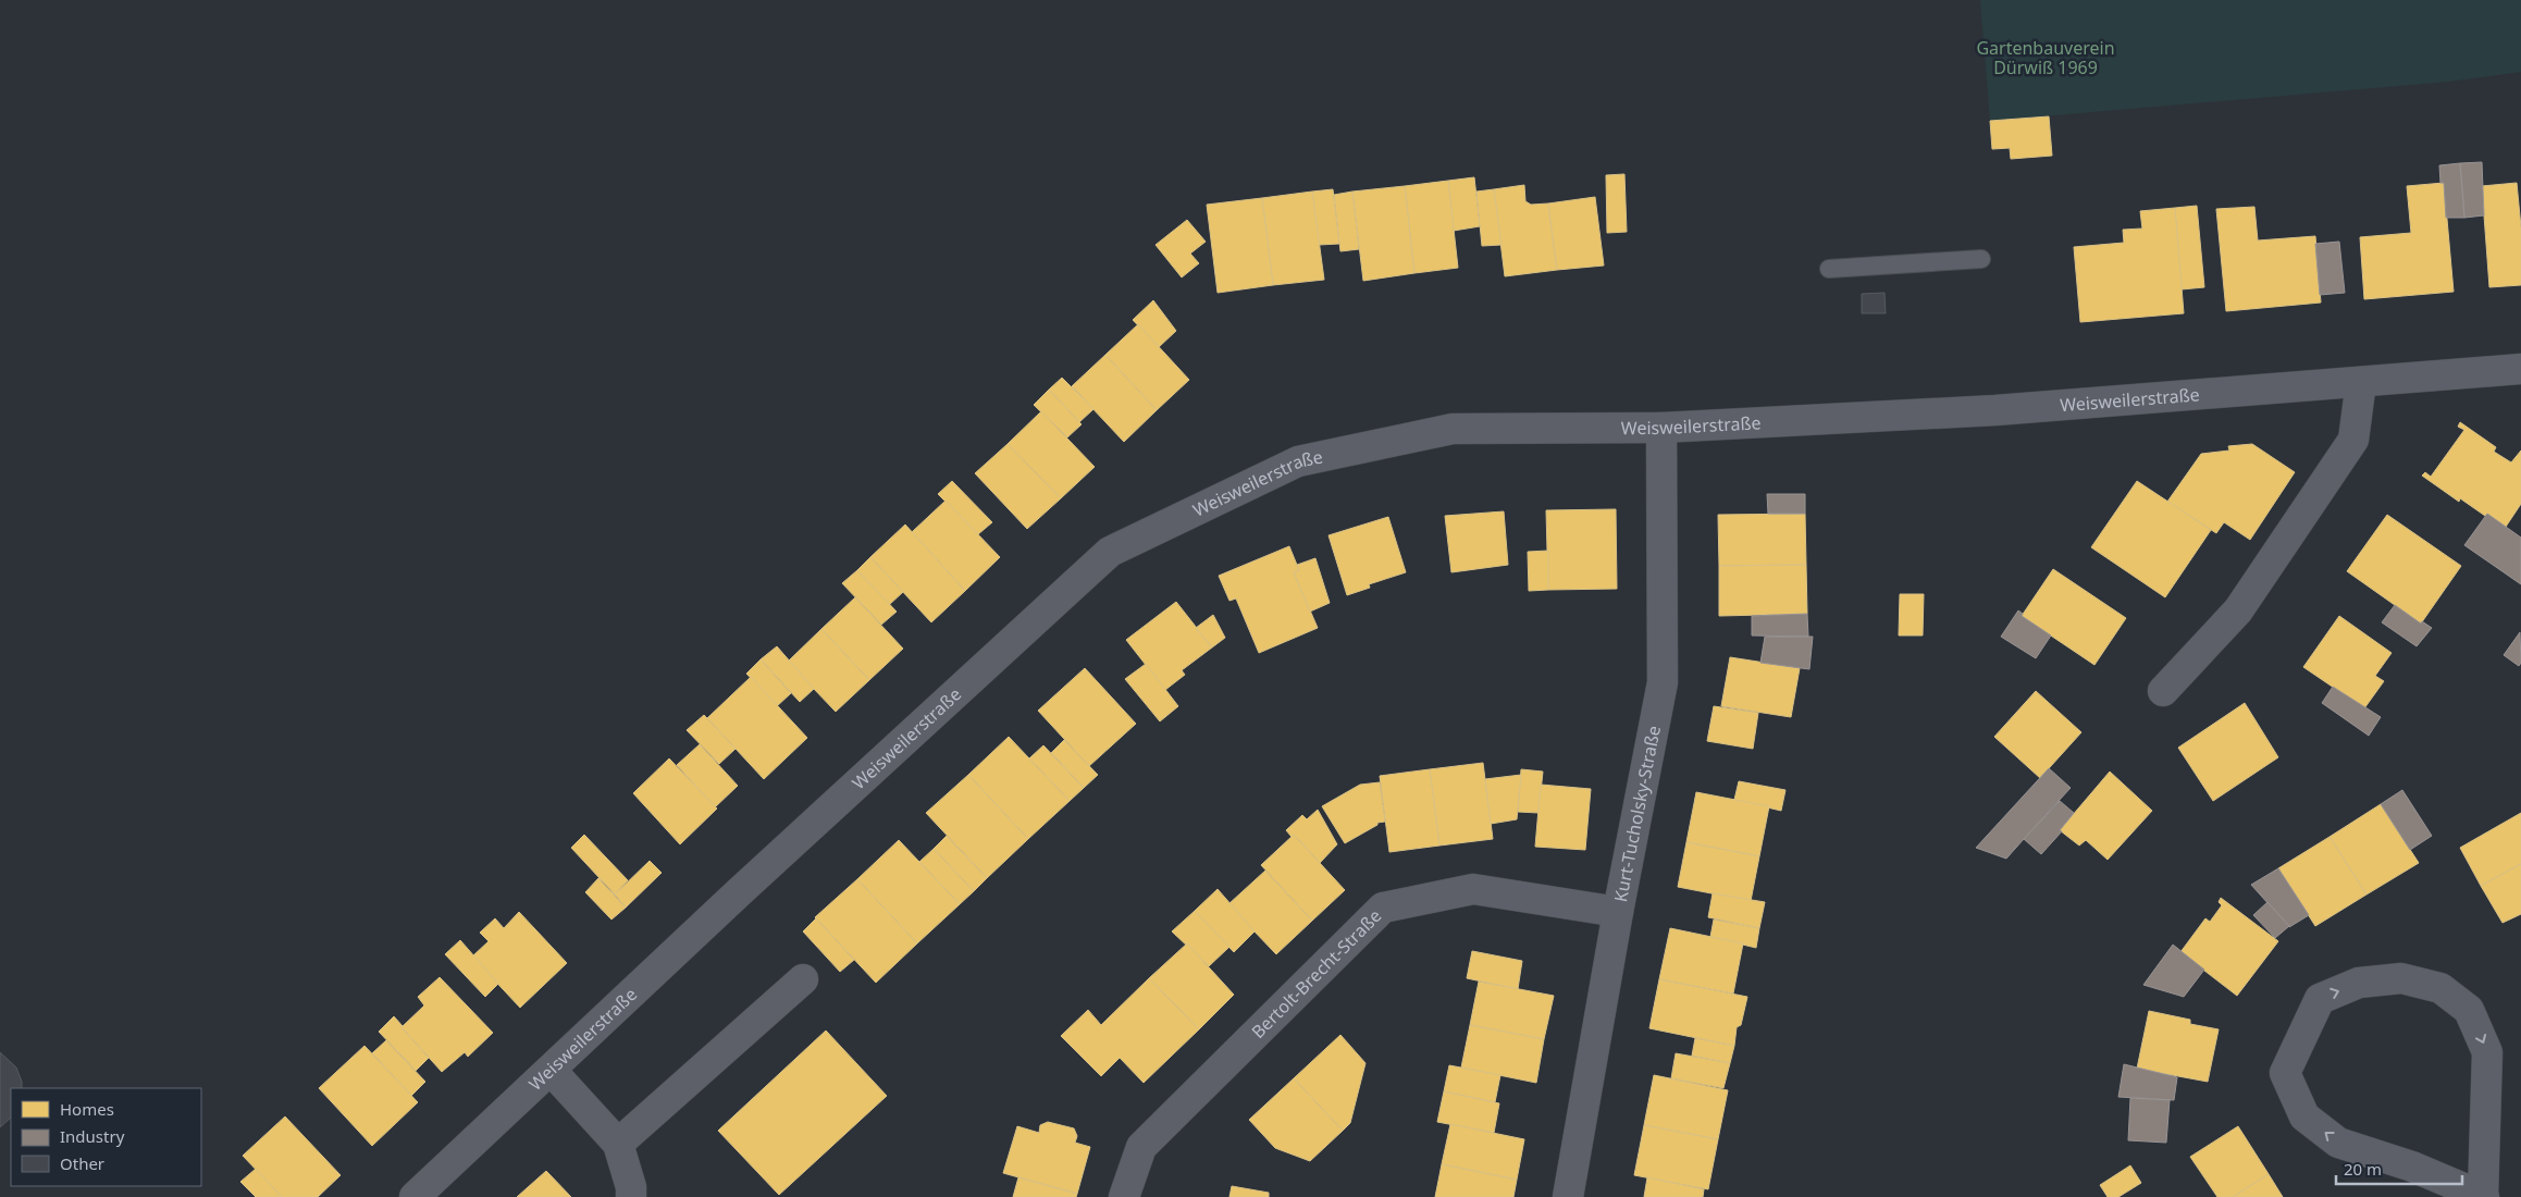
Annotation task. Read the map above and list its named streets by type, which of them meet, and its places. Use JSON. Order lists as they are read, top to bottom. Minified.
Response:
{"streets":{"street":["Weisweilerstraße","Kurt-Tucholsky-Straße","Bertolt-Brecht-Straße"]},"crossings":[["Weisweilerstraße","Kurt-Tucholsky-Straße"],["Kurt-Tucholsky-Straße","Bertolt-Brecht-Straße"]],"parks":["Gartenbauverein Dürwiß 1969"],"legend":["Homes","Industry","Other"],"scale_bar":"20 m"}
